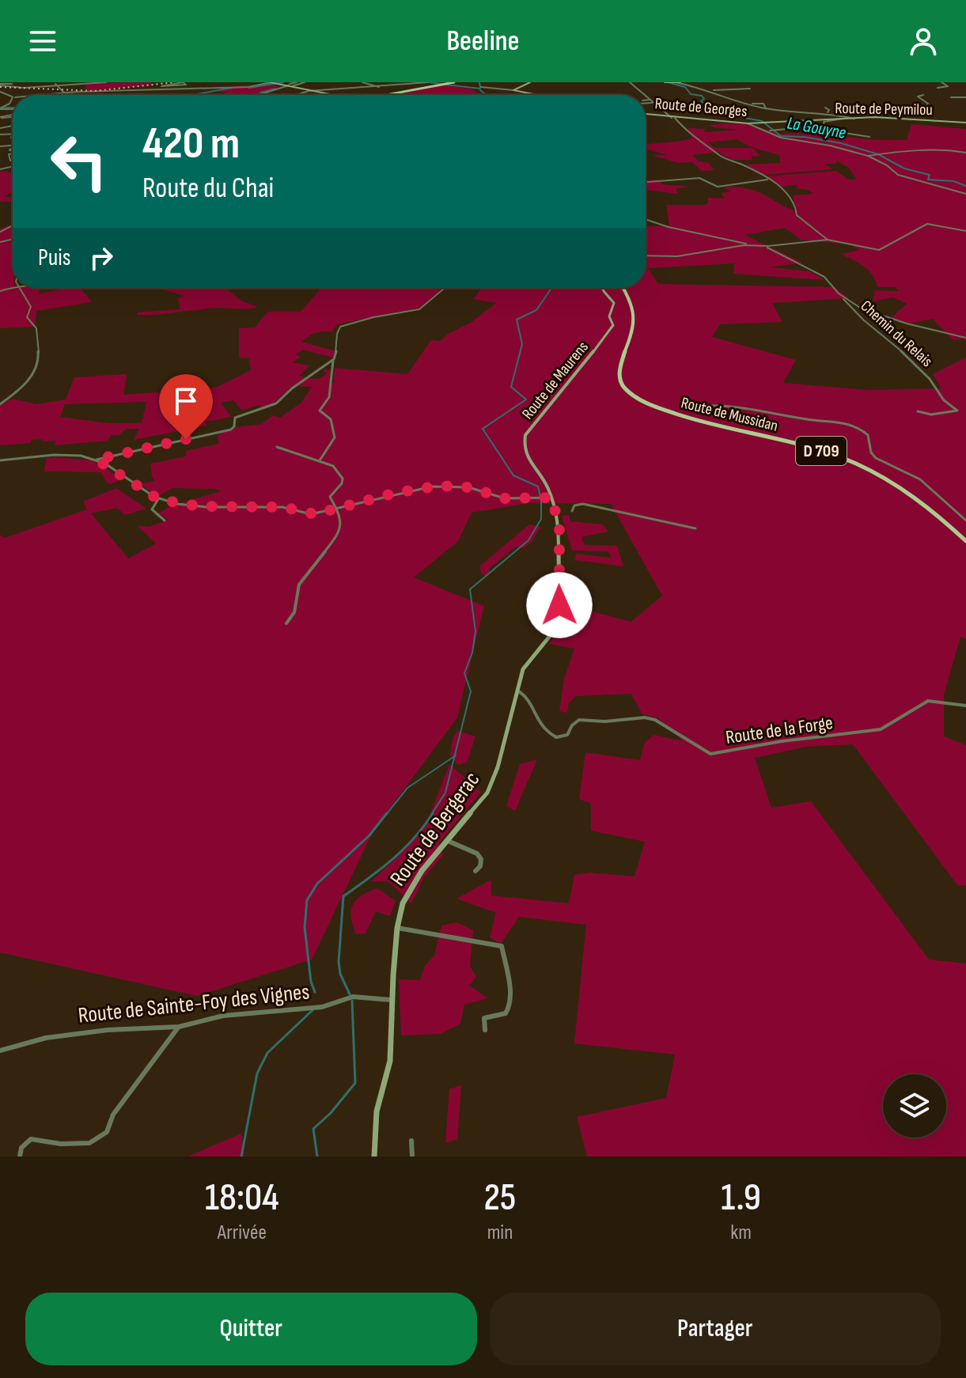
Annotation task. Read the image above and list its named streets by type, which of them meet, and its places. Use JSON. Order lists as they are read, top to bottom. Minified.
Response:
{"streets":{"main road":["Route de Georges","Route de Peymilou","Route de Maurens","Route de Mussidan","D 709","Route de Bergerac"],"street":["Chemin du Relais","Route de la Forge","Route de Sainte-Foy des Vignes"]},"crossings":[["Route de Georges","Route de Peymilou"],["Route de Maurens","Route de Bergerac"],["Route de la Forge","Route de Bergerac"],["Route de Bergerac","Route de Sainte-Foy des Vignes"]],"water":["La Gouyne"],"page":{"header":"Beeline","turn":["420 m","Route du Chai"],"then":"Puis","eta":["18:04","Arrivée","25","min","1.9","km"],"buttons":["Quitter","Partager"]}}
